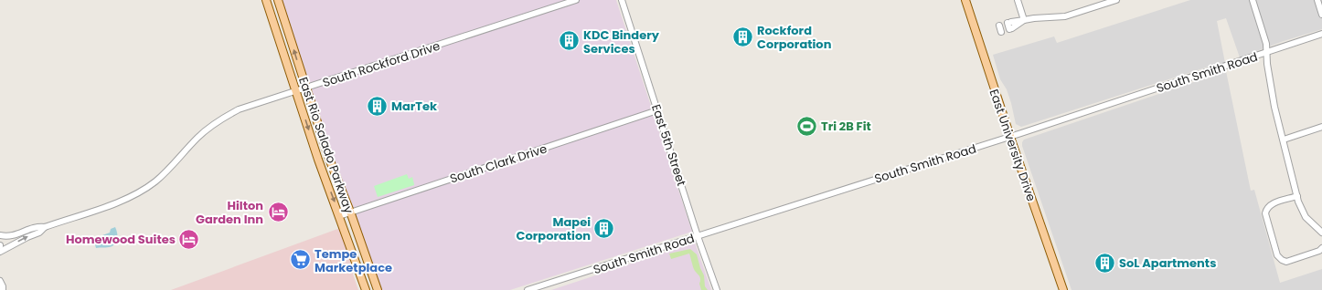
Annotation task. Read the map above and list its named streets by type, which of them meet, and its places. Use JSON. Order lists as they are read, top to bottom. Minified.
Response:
{"streets":{"main road":["East Rio Salado Parkway","East University Drive"],"street":["South Rockford Drive","South Smith Road","East 5th Street","South Clark Drive"]},"crossings":[["South Rockford Drive","East Rio Salado Parkway"],["South Smith Road","East 5th Street"],["South Smith Road","East University Drive"],["East Rio Salado Parkway","South Clark Drive"],["East 5th Street","South Clark Drive"]],"places":{"building":["Rockford Corporation","KDC Bindery Services","MarTek","Mapei Corporation","SoL Apartments"],"sports":["Tri 2B Fit"],"hotel":["Hilton Garden Inn","Homewood Suites"],"supermarket":["Tempe Marketplace"]}}
